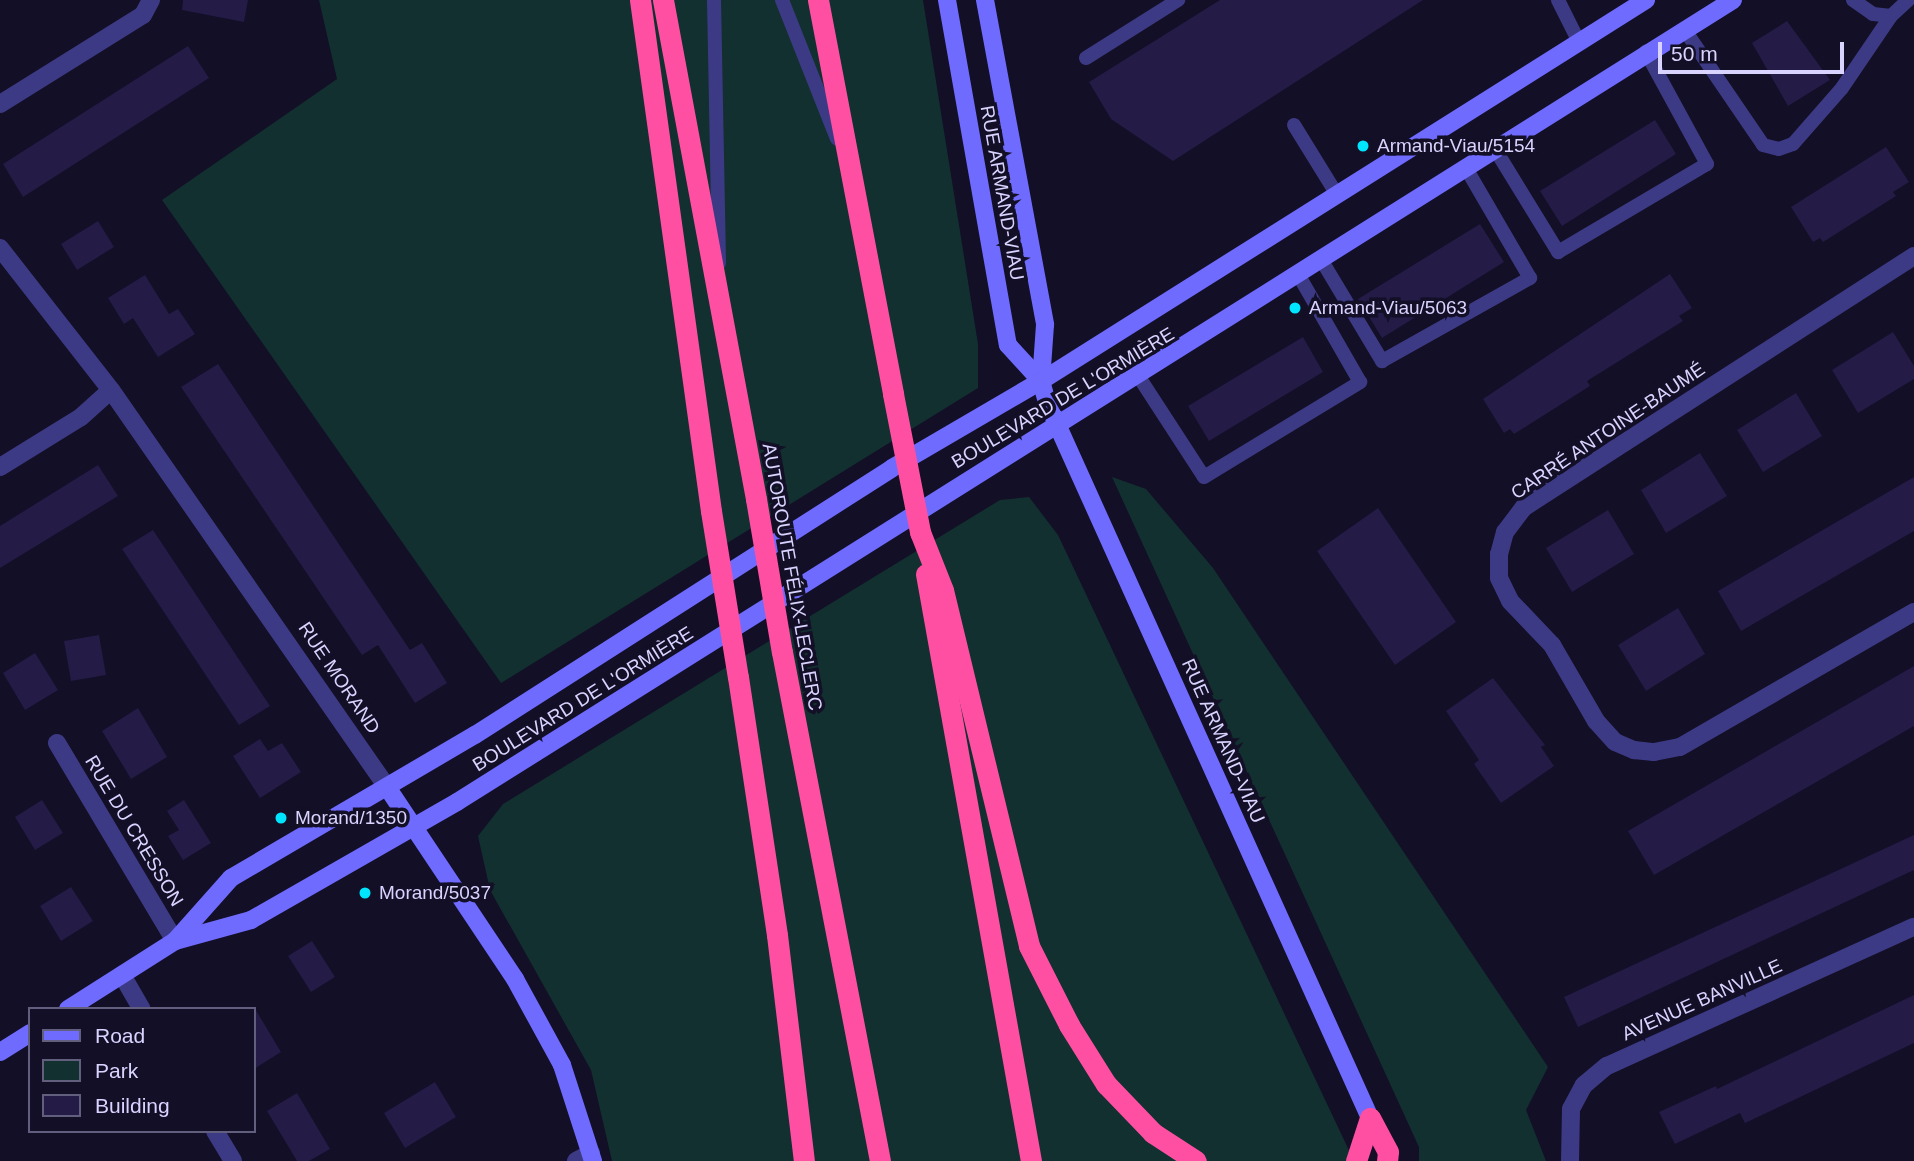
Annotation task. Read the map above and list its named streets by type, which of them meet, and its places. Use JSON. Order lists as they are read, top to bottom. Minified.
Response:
{"streets":{"highway":["AUTOROUTE FÉLIX-LECLERC"],"main road":["RUE ARMAND-VIAU","BOULEVARD DE L'ORMIÈRE","RUE MORAND"],"street":["CARRÉ ANTOINE-BAUMÉ","RUE DU CRESSON","AVENUE BANVILLE"]},"crossings":[["RUE ARMAND-VIAU","BOULEVARD DE L'ORMIÈRE"],["BOULEVARD DE L'ORMIÈRE","RUE MORAND"],["BOULEVARD DE L'ORMIÈRE","RUE DU CRESSON"]],"places":["Armand-Viau/5154","Armand-Viau/5063","Morand/1350","Morand/5037"],"legend":["Road","Park","Building"],"scale_bar":"50 m"}
